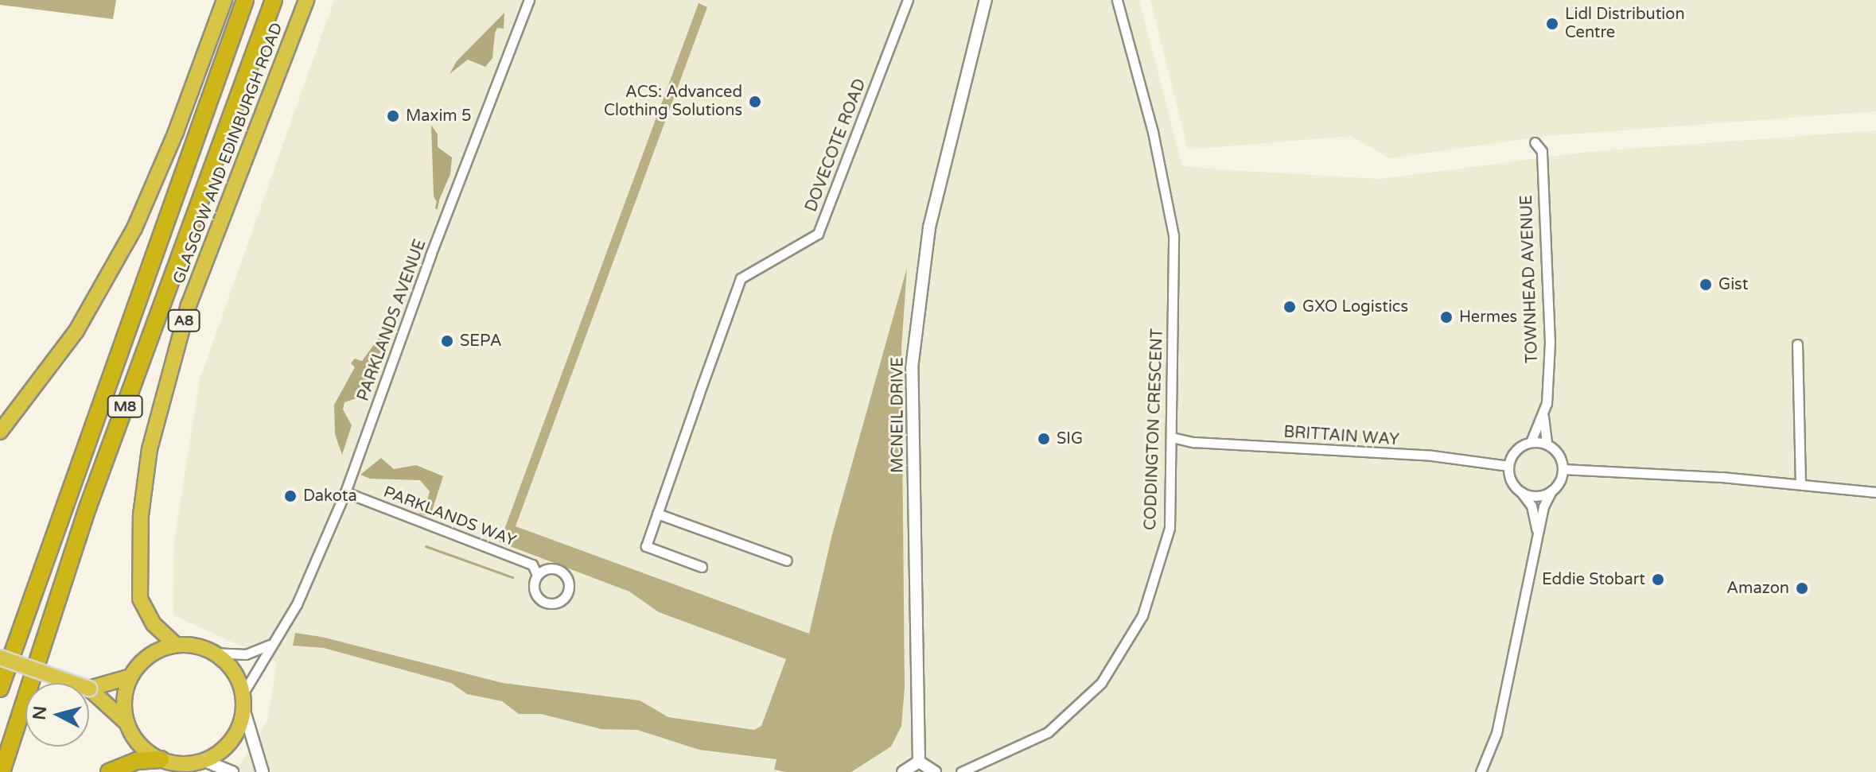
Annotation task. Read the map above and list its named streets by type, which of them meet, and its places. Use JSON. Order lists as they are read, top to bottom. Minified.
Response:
{"streets":{"highway":["GLASGOW AND EDINBURGH ROAD","A8","M8"],"street":["DOVECOTE ROAD","TOWNHEAD AVENUE","PARKLANDS AVENUE","MCNEIL DRIVE","CODDINGTON CRESCENT","BRITTAIN WAY","PARKLANDS WAY"]},"crossings":[["GLASGOW AND EDINBURGH ROAD","PARKLANDS AVENUE"],["TOWNHEAD AVENUE","BRITTAIN WAY"],["PARKLANDS AVENUE","PARKLANDS WAY"],["CODDINGTON CRESCENT","BRITTAIN WAY"]],"places":["Lidl Distribution Centre","ACS: Advanced Clothing Solutions","Maxim 5","Gist","GXO Logistics","Hermes","SEPA","SIG","Dakota","Eddie Stobart","Amazon"],"north":"left"}
